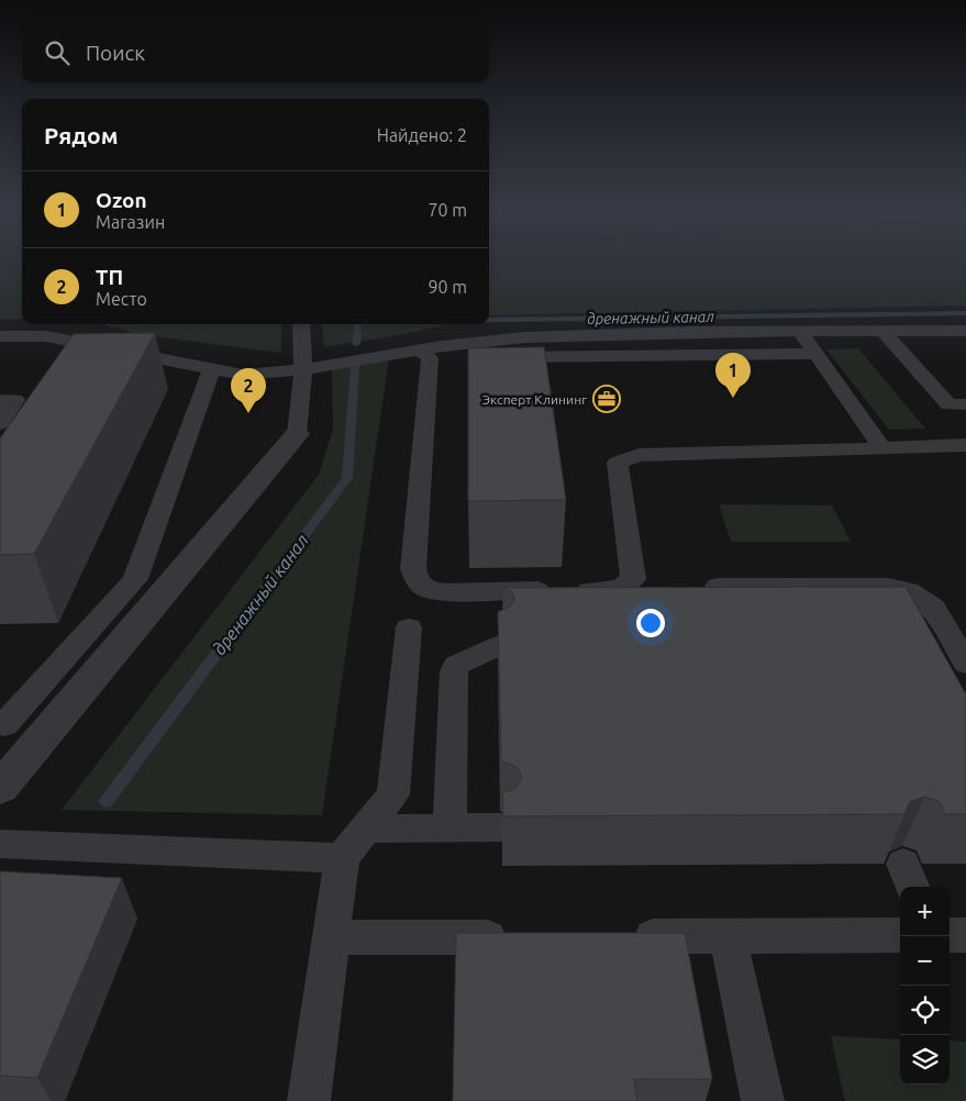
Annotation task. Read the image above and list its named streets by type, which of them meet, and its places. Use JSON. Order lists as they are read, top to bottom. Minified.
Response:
{"water":["дренажный канал"],"places":{"office":["Эксперт Клининг"]},"page":{"search":"Поиск","heading":["Рядом","Найдено: 2"],"list":[{"mark":"1","name":"Ozon","note":"Магазин","value":"70 m"},{"mark":"2","name":"ТП","note":"Место","value":"90 m"}],"pins":["1","2"],"map_buttons":["+","−"]}}
